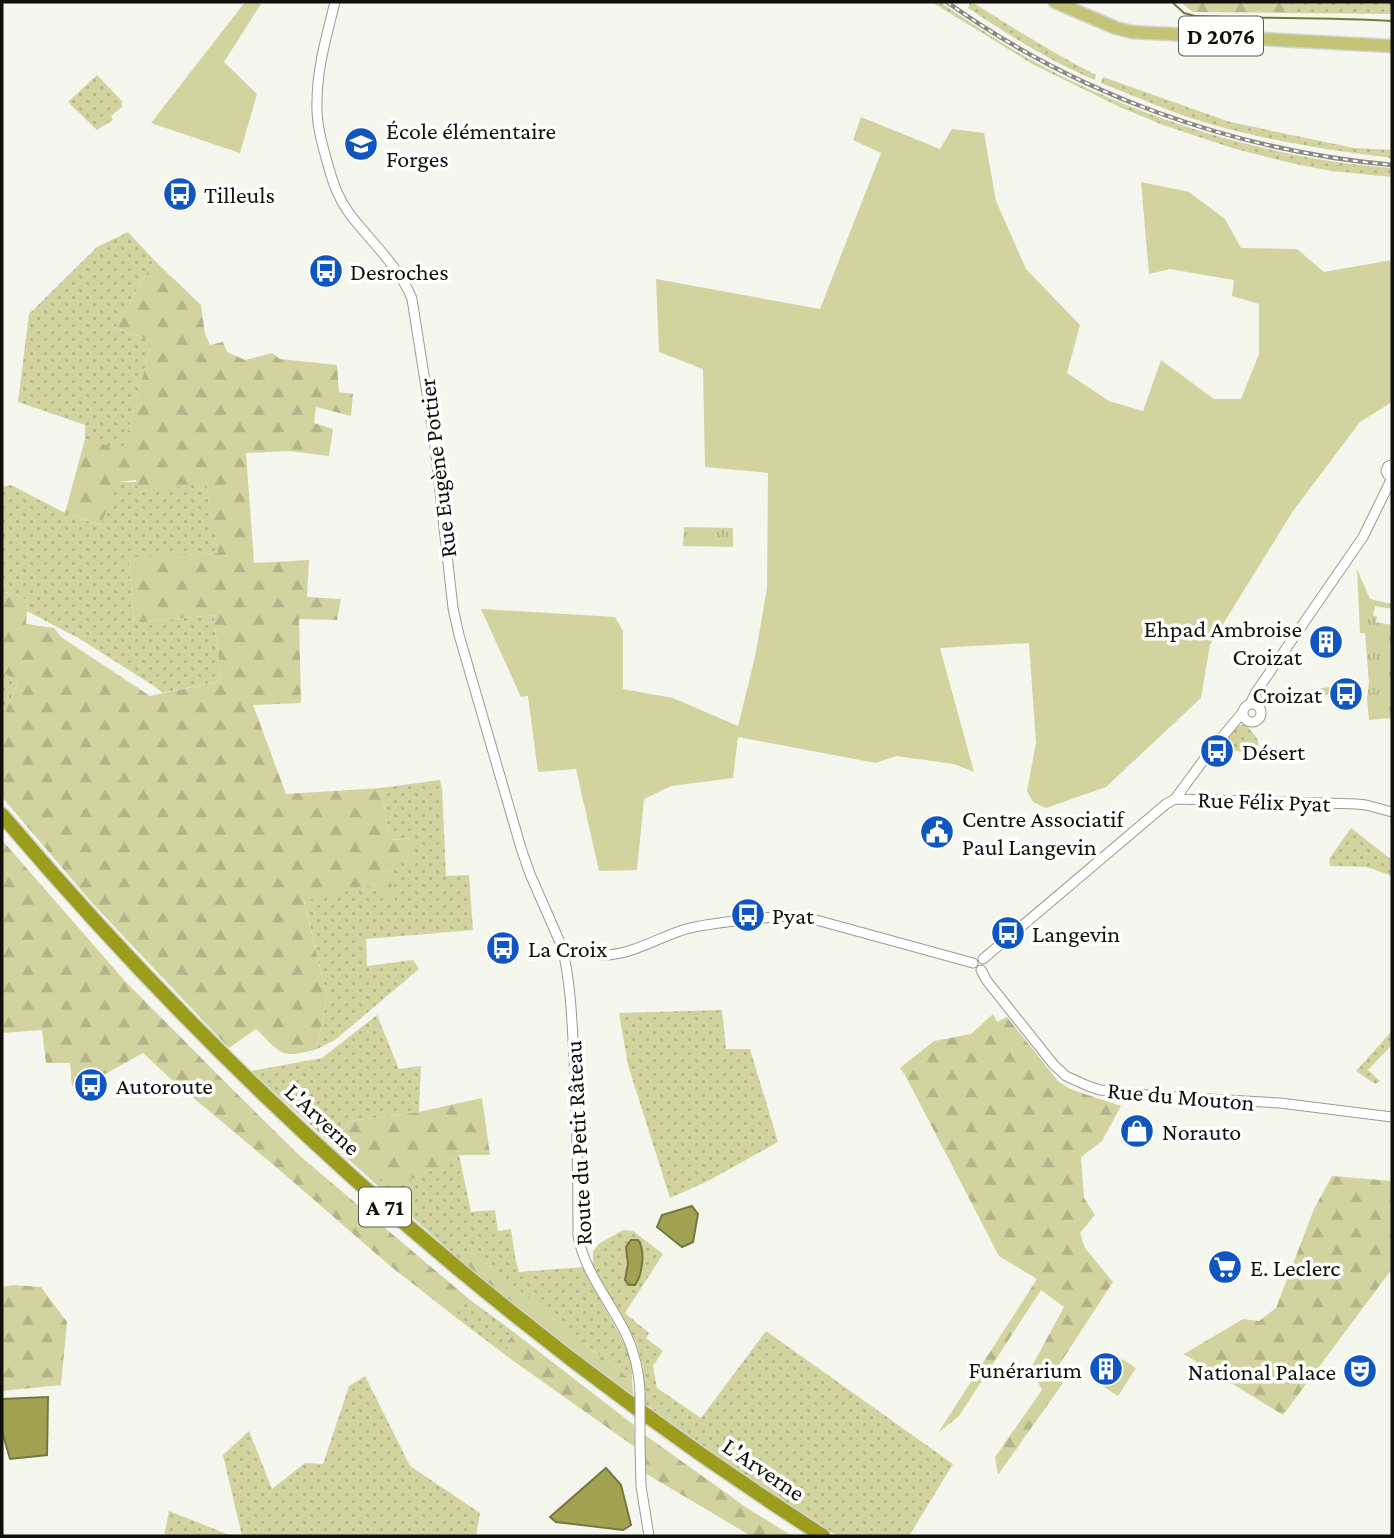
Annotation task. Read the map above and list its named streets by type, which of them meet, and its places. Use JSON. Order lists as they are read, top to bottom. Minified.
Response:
{"streets":{"highway":["L'Arverne","A 71"],"main road":["D 2076"],"street":["Rue Eugène Pottier","Rue Félix Pyat","Rue du Mouton","Route du Petit Râteau"]},"crossings":[["Rue Eugène Pottier","Route du Petit Râteau"],["Rue Félix Pyat","Rue du Mouton"]],"places":{"school or university":["École élémentaire Forges"],"bus stop":["Tilleuls","Desroches","Croizat","Désert","Pyat","Langevin","La Croix","Autoroute"],"building":["Ehpad Ambroise Croizat","Funérarium"],"public building":["Centre Associatif Paul Langevin"],"shop":["Norauto"],"supermarket":["E. Leclerc"],"theatre":["National Palace"]}}
